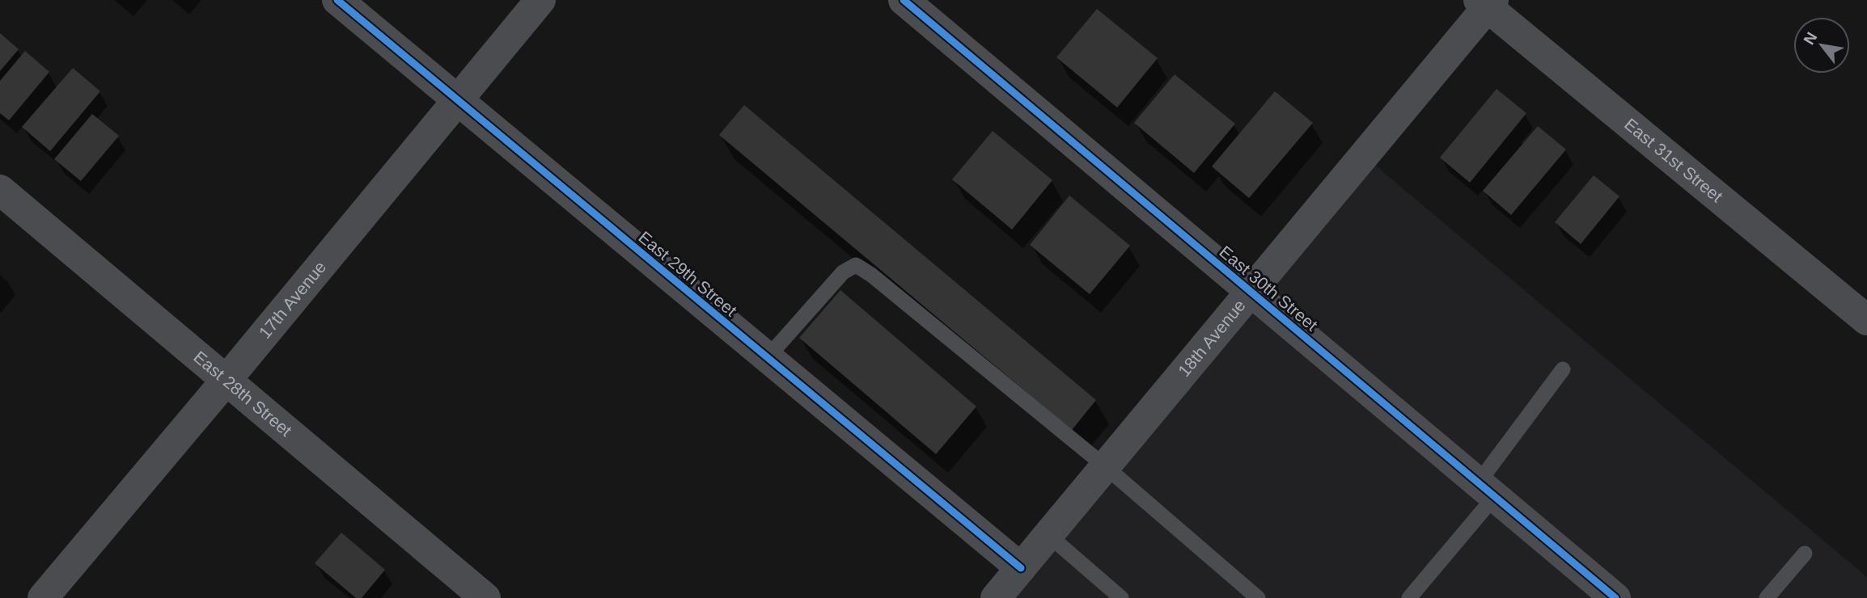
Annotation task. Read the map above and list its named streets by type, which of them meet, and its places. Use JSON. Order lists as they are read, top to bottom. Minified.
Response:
{"streets":{"street":["East 31st Street","East 29th Street","East 30th Street","17th Avenue","18th Avenue","East 28th Street"]},"crossings":[["East 31st Street","18th Avenue"],["East 29th Street","17th Avenue"],["East 29th Street","18th Avenue"],["East 30th Street","18th Avenue"],["17th Avenue","East 28th Street"]],"north":"top left"}
